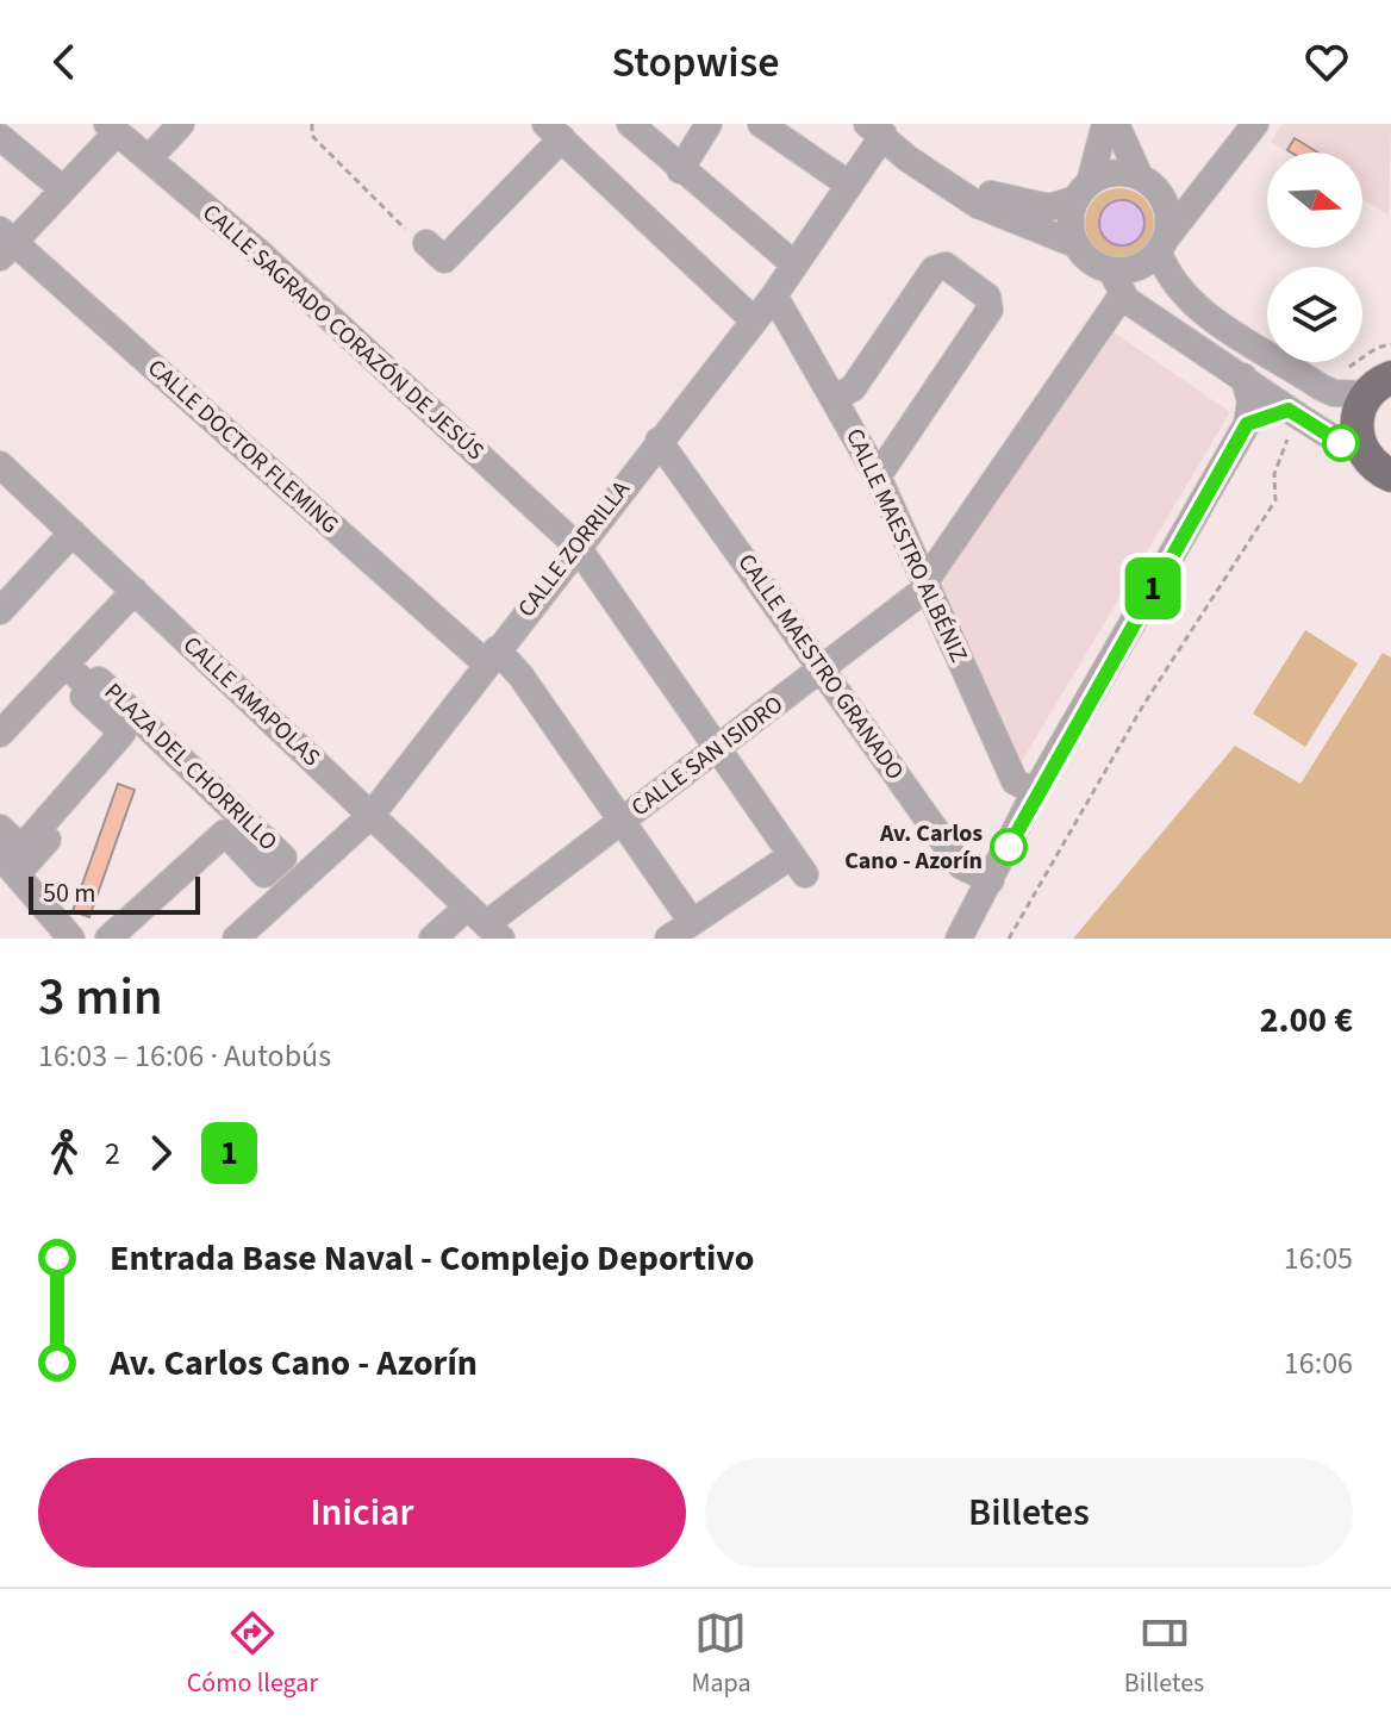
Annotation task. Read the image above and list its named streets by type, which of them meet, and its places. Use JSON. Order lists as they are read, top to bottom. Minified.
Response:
{"streets":{"street":["CALLE SAGRADO CORAZÓN DE JESÚS","CALLE DOCTOR FLEMING","CALLE MAESTRO ALBÉNIZ","CALLE ZORRILLA","CALLE MAESTRO GRANADO","CALLE AMAPOLAS","CALLE SAN ISIDRO","PLAZA DEL CHORRILLO"]},"crossings":[["CALLE SAGRADO CORAZÓN DE JESÚS","CALLE DOCTOR FLEMING"],["CALLE SAGRADO CORAZÓN DE JESÚS","CALLE ZORRILLA"],["CALLE SAGRADO CORAZÓN DE JESÚS","CALLE SAN ISIDRO"],["CALLE DOCTOR FLEMING","CALLE ZORRILLA"],["CALLE DOCTOR FLEMING","CALLE SAN ISIDRO"],["CALLE MAESTRO ALBÉNIZ","CALLE ZORRILLA"],["CALLE MAESTRO ALBÉNIZ","CALLE SAN ISIDRO"],["CALLE ZORRILLA","CALLE MAESTRO GRANADO"],["CALLE ZORRILLA","CALLE AMAPOLAS"],["CALLE ZORRILLA","PLAZA DEL CHORRILLO"],["CALLE MAESTRO GRANADO","CALLE SAN ISIDRO"],["CALLE AMAPOLAS","CALLE SAN ISIDRO"]],"places":["Av. Carlos Cano - Azorín"],"lines":["bus line 1"],"scale_bar":"50 m","north":"right","page":{"header":"Stopwise","on_map":"1","scale":"50 m","heading":["3 min","16:03 – 16:06 · Autobús","2.00 €"],"legs":["2","1"],"list":[{"name":"Entrada Base Naval - Complejo Deportivo","value":"16:05"},{"name":"Av. Carlos Cano - Azorín","value":"16:06"}],"buttons":["Iniciar","Billetes"],"tabs":["Cómo llegar","Mapa","Billetes"]}}
